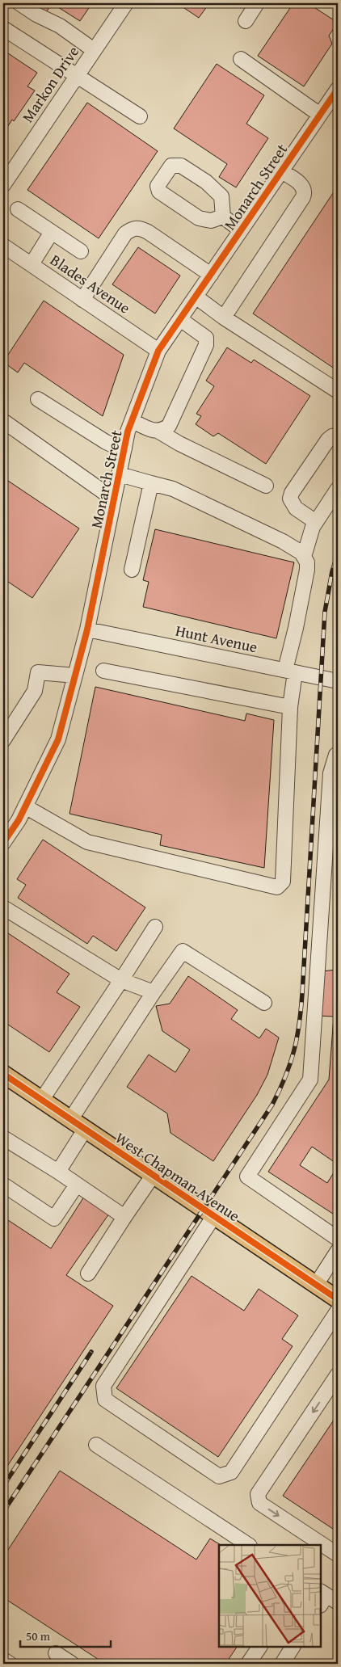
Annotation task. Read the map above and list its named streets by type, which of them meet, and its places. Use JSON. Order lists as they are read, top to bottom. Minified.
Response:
{"streets":{"main road":["West Chapman Avenue"],"street":["Markon Drive","Monarch Street","Blades Avenue","Hunt Avenue"]},"crossings":[["Monarch Street","Blades Avenue"],["Monarch Street","Hunt Avenue"]],"scale_bar":"50 m"}
